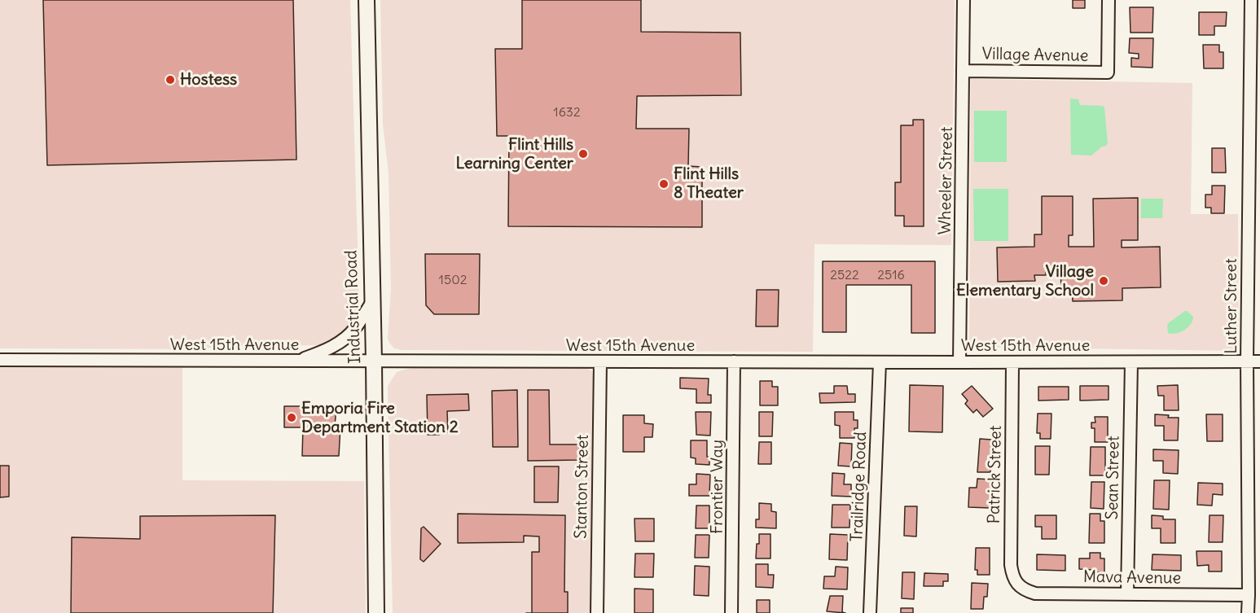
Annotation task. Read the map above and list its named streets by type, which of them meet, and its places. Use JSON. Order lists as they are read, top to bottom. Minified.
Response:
{"streets":{"main road":["Industrial Road"],"street":["Village Avenue","Wheeler Street","Luther Street","West 15th Avenue","Patrick Street","Sean Street","Stanton Street","Frontier Way","Trailridge Road","Mava Avenue"]},"crossings":[["Village Avenue","Wheeler Street"],["Wheeler Street","West 15th Avenue"],["Luther Street","West 15th Avenue"],["Luther Street","Mava Avenue"],["Industrial Road","West 15th Avenue"],["West 15th Avenue","Patrick Street"],["West 15th Avenue","Sean Street"],["West 15th Avenue","Stanton Street"],["West 15th Avenue","Frontier Way"],["West 15th Avenue","Trailridge Road"],["Patrick Street","Mava Avenue"],["Sean Street","Mava Avenue"]],"places":["Hostess","Flint Hills Learning Center","Flint Hills 8 Theater","Village Elementary School","Emporia Fire Department Station 2"],"house_numbers":["1632","2522","2516","1502"]}
